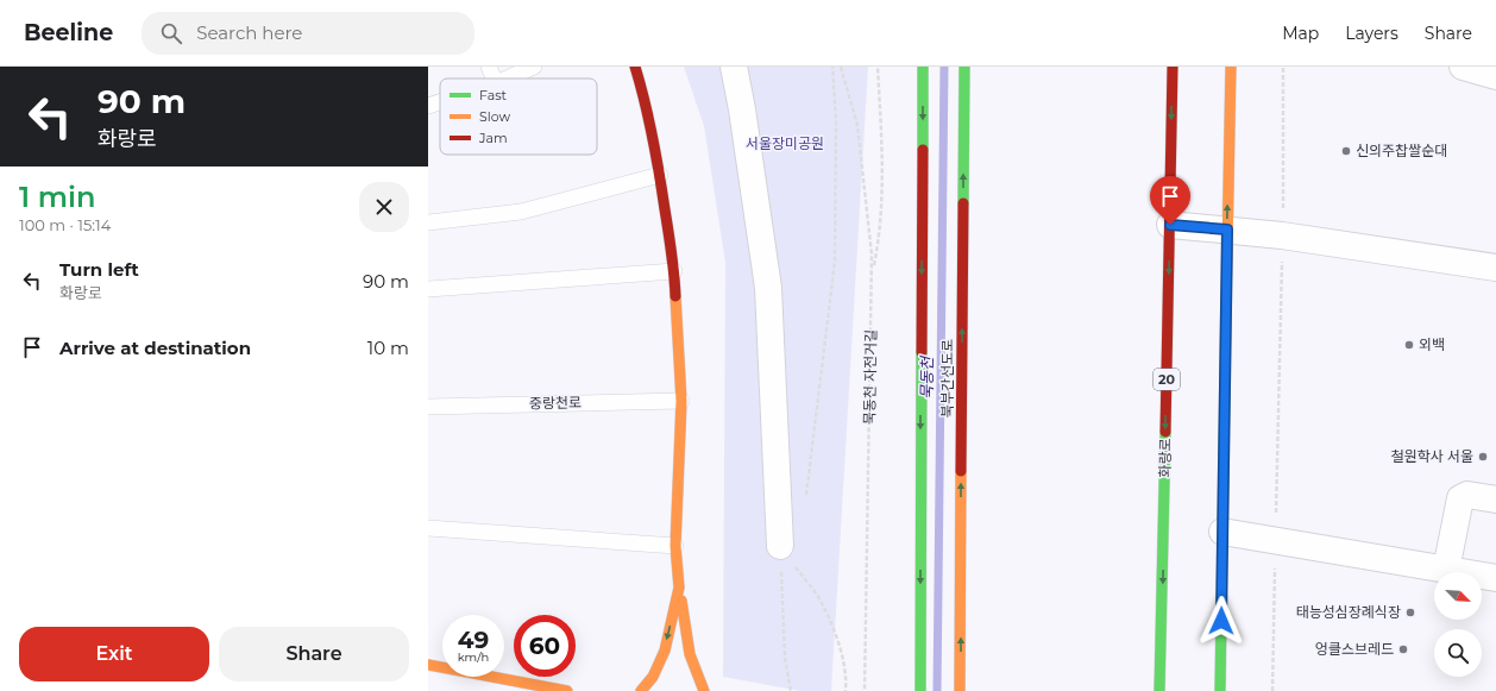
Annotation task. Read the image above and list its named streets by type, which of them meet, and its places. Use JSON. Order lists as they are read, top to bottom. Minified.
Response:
{"streets":{"main road":["북부간선도로","20","화랑로"],"lane":["중랑천로"],"path":["묵동천 자전거길"]},"water":["묵동천"],"parks":["서울장미공원"],"places":["신의주찹쌀순대","외백","철원학사 서울","태능성심장례식장","엉클스브레드"],"legend":["Fast","Slow","Jam"],"north":"bottom right","page":{"header":"Beeline","search":"Search here","nav":["Map","Layers","Share"],"turn":["90 m","화랑로"],"heading":["1 min","100 m · 15:14"],"list":[{"name":"Turn left","note":"화랑로","value":"90 m"},{"name":"Arrive at destination","value":"10 m"}],"speed":"49 km/h","limit":"60","buttons":["Exit","Share"]}}
